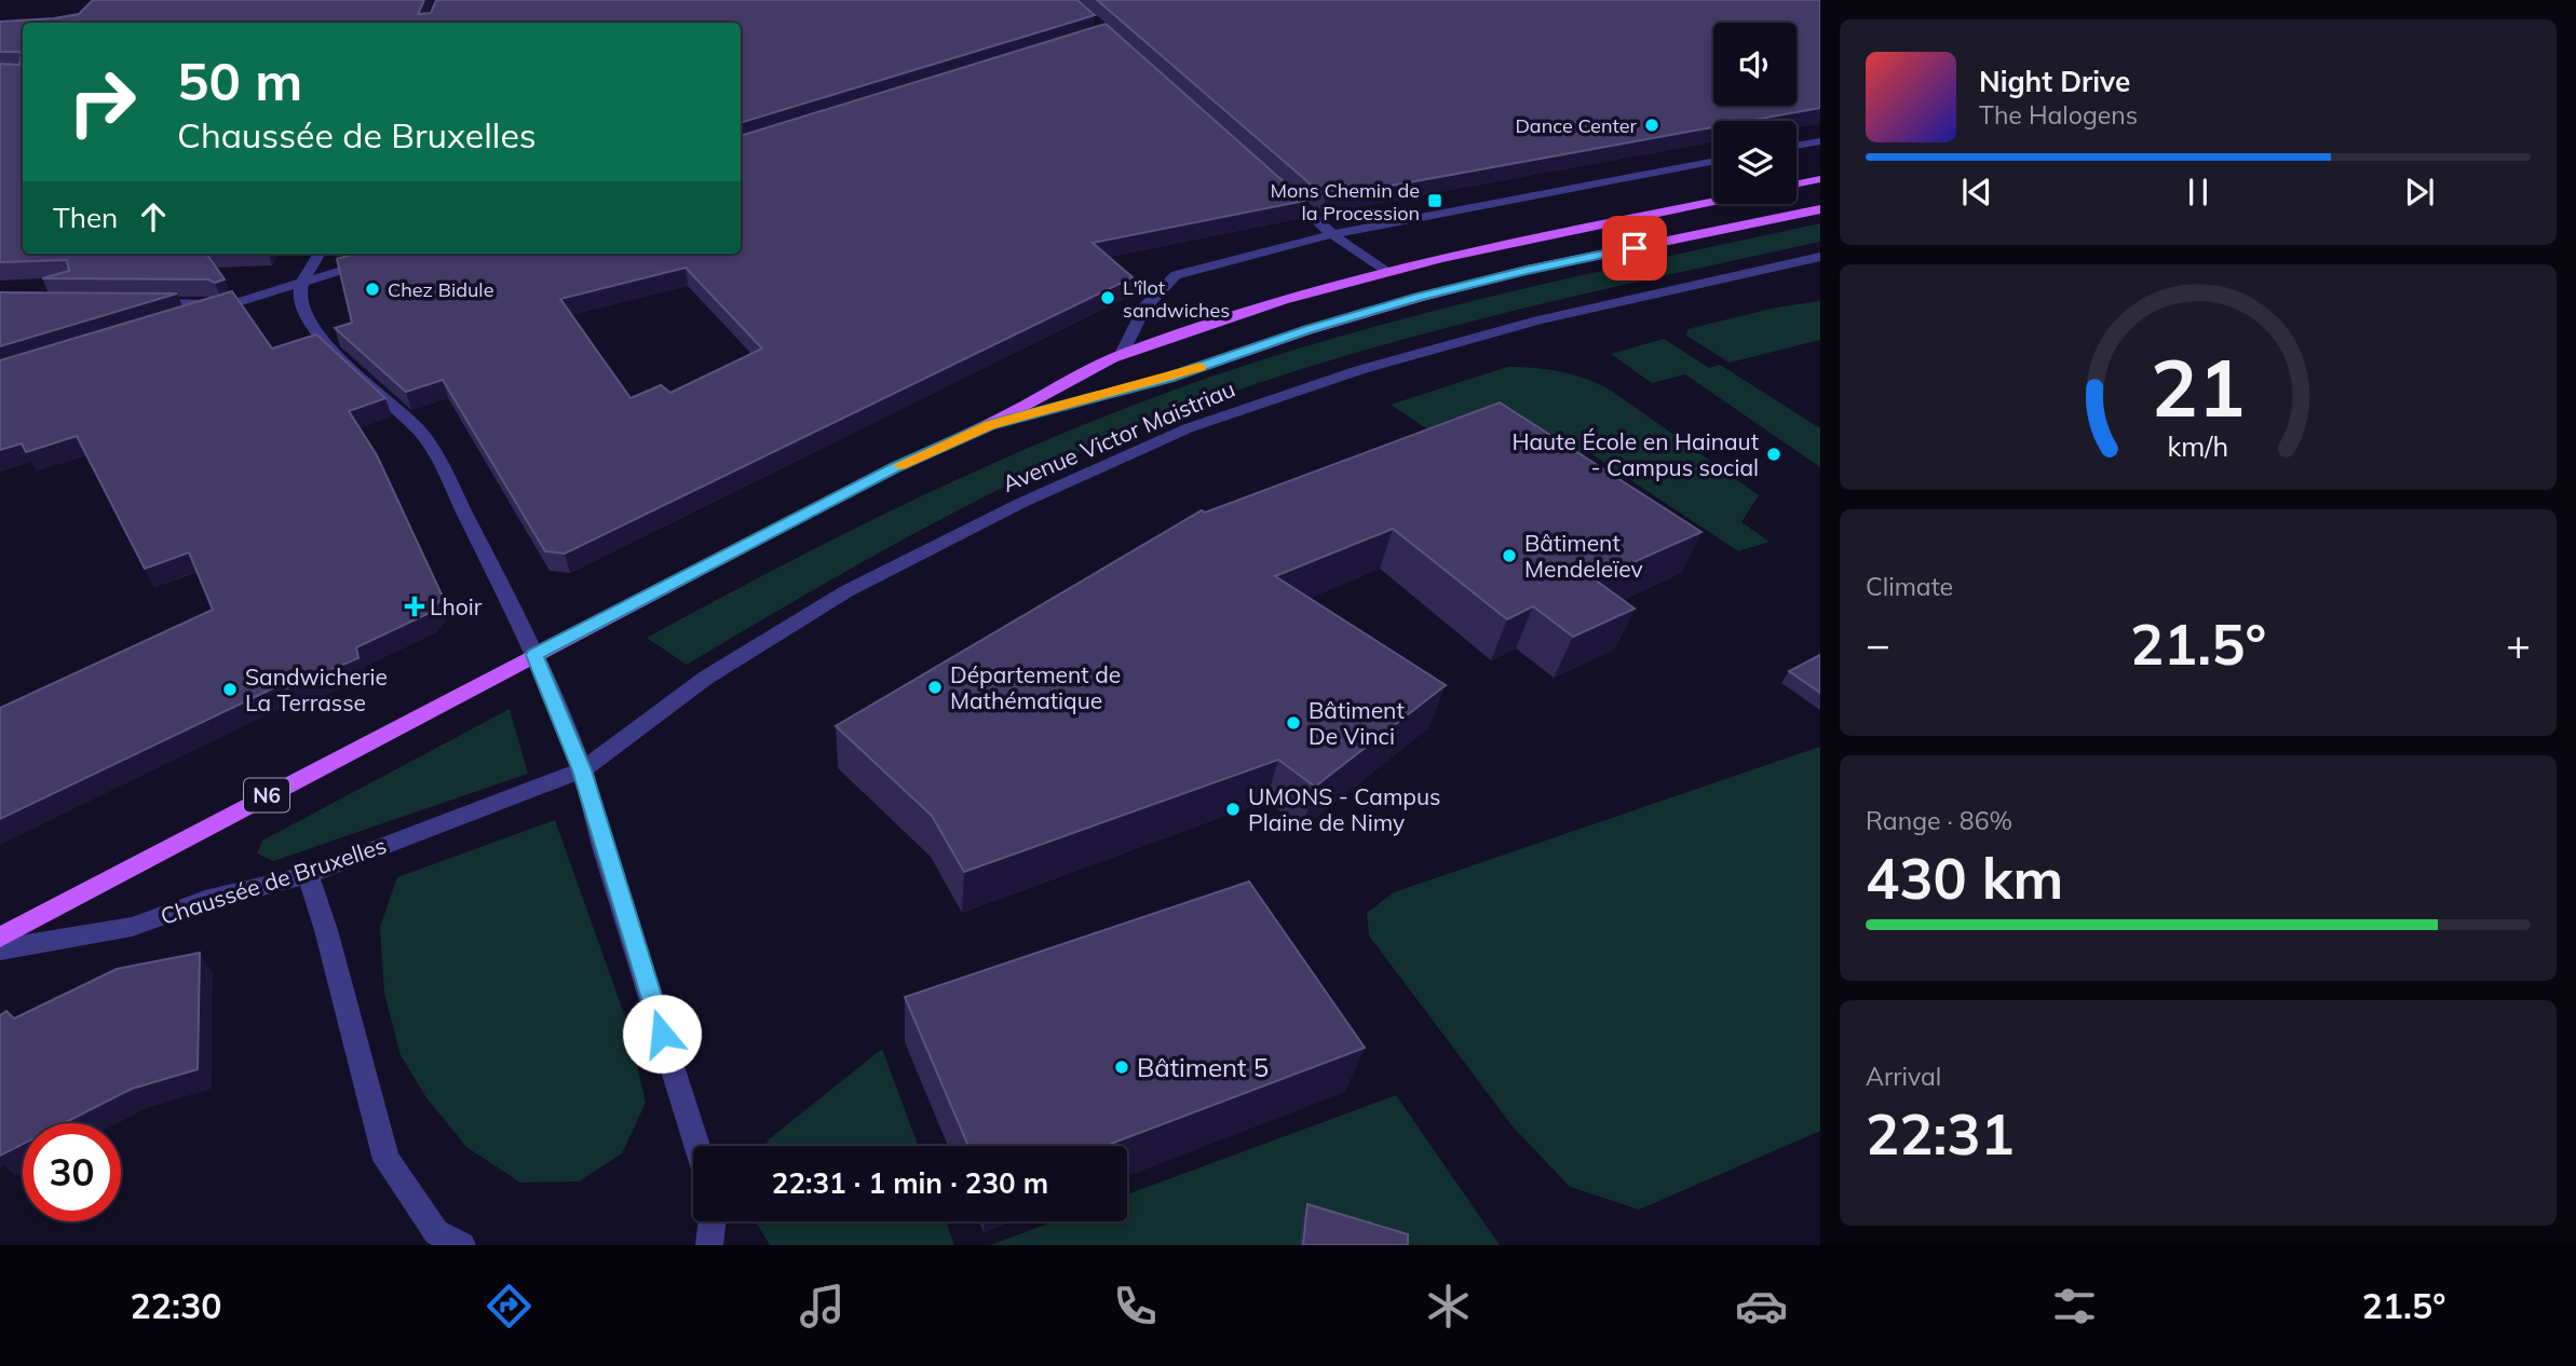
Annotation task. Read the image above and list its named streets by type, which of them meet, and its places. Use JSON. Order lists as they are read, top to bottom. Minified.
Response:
{"streets":{"main road":["Avenue Victor Maistriau","N6"],"street":["Chaussée de Bruxelles"]},"crossings":[["Avenue Victor Maistriau","N6"],["Avenue Victor Maistriau","Chaussée de Bruxelles"]],"places":{"other":["Dance Center","Chez Bidule","L'îlot sandwiches","Haute École en Hainaut - Campus social","Bâtiment Mendeleïev","Département de Mathématique","Sandwicherie La Terrasse","Bâtiment De Vinci","UMONS - Campus Plaine de Nimy","Bâtiment 5"],"transit":["Mons Chemin de la Procession"],"health":["Lhoir"]},"page":{"turn":["50 m","Chaussée de Bruxelles"],"song":["Night Drive","The Halogens"],"then":"Then","tile":["Climate",["Range · 86%","430 km"],["Arrival","22:31"]],"heat":["−","21.5°","+"],"limit":"30","trip":"22:31 · 1 min · 230 m","tabs":["22:30","21.5°"],"gauge":["21","km/h"]}}
